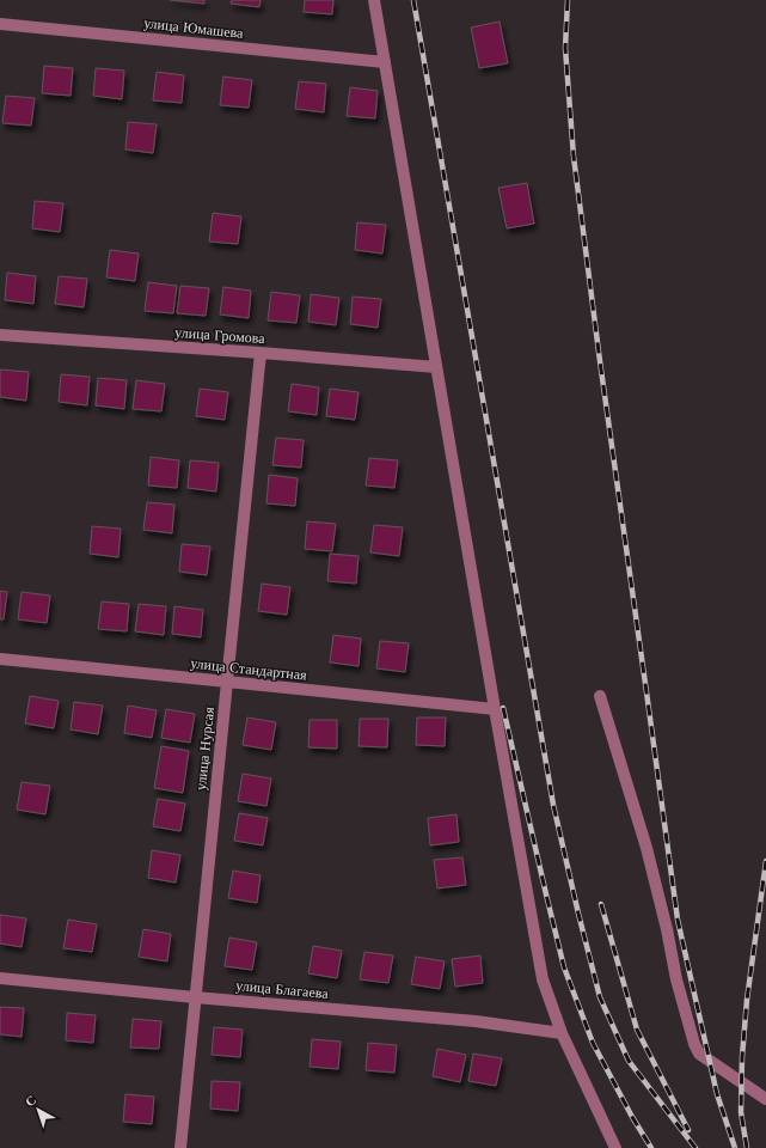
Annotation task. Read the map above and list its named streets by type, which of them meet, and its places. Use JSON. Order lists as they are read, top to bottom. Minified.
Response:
{"streets":{"street":["улица Юмашева","улица Громова","улица Стандартная","улица Нурсая","улица Благаева"]},"crossings":[["улица Громова","улица Нурсая"],["улица Стандартная","улица Нурсая"],["улица Нурсая","улица Благаева"]],"north":"top left"}
